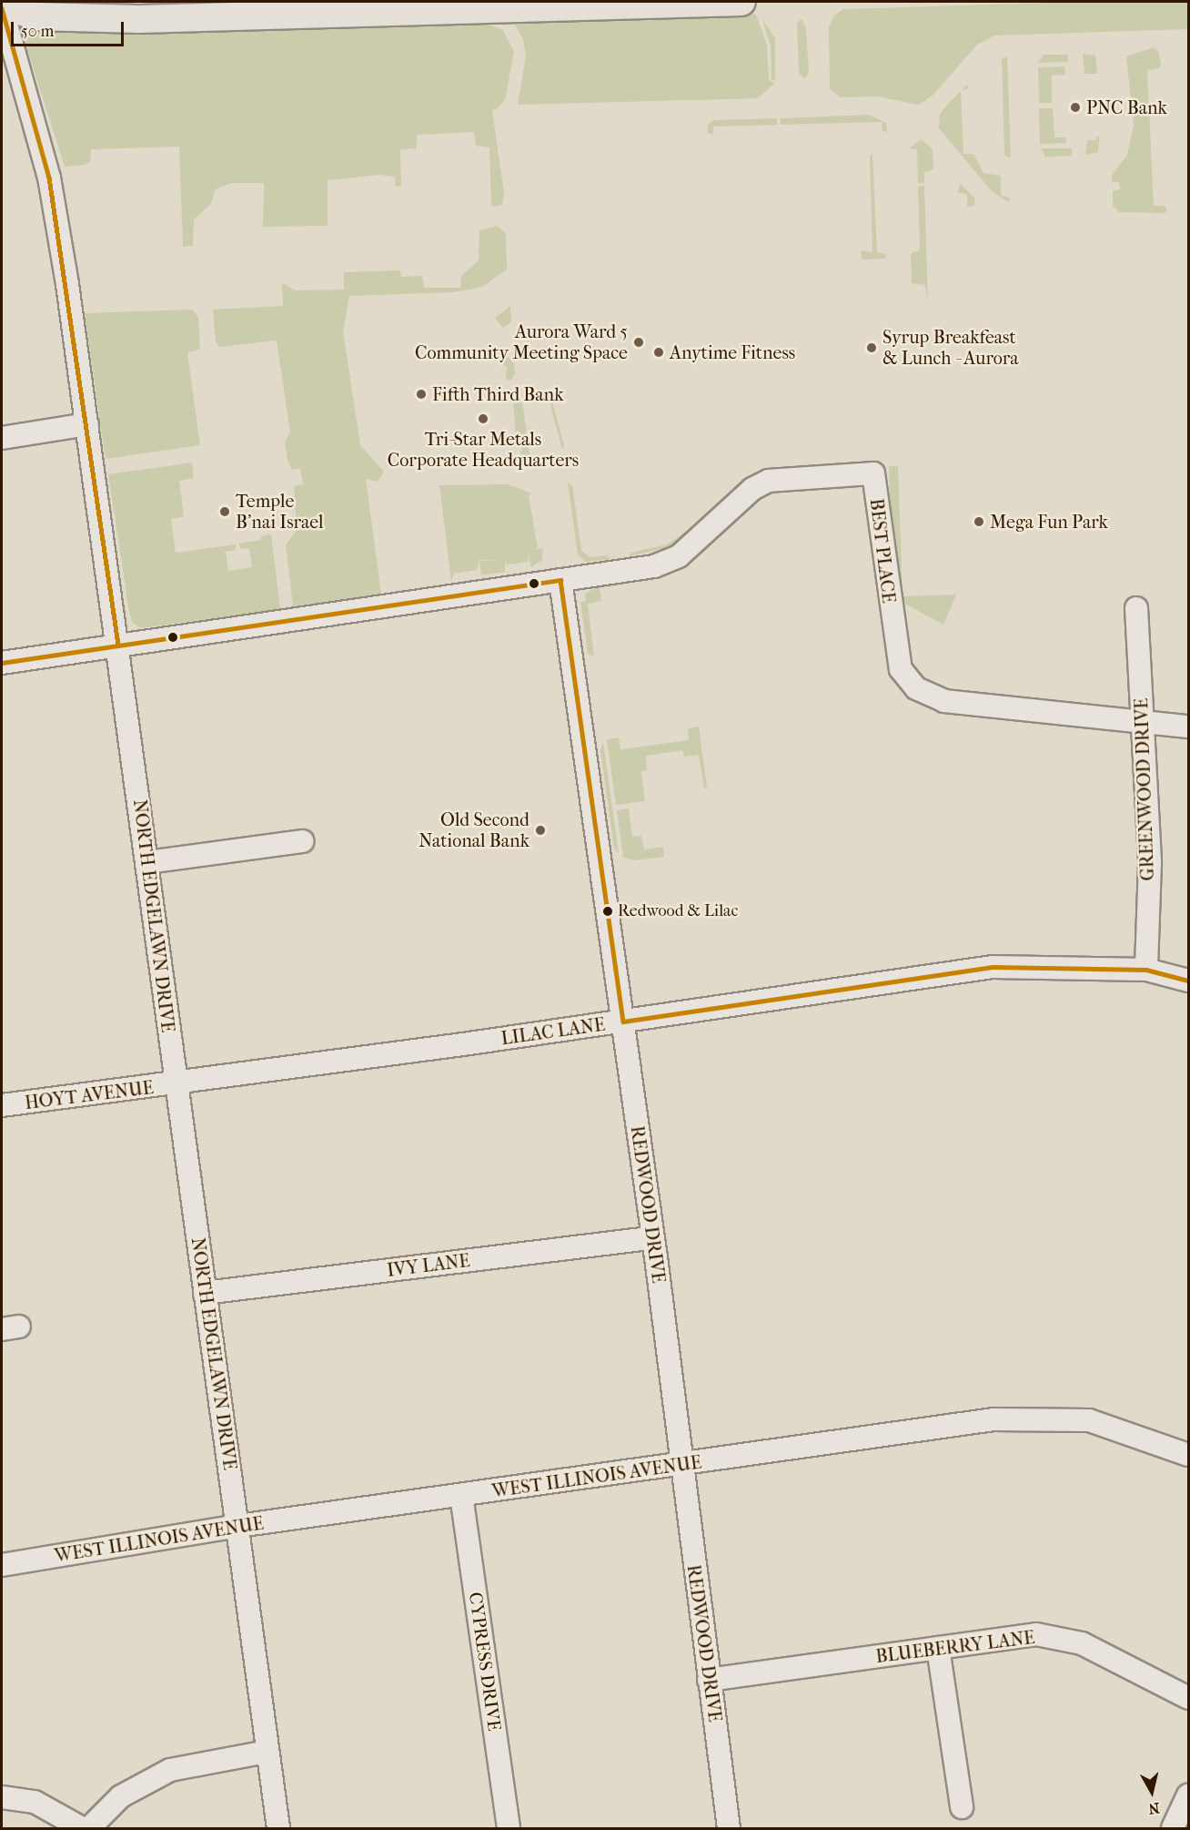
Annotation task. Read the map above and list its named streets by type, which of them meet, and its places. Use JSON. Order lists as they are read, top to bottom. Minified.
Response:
{"streets":{"street":["BEST PLACE","GREENWOOD DRIVE","NORTH EDGELAWN DRIVE","LILAC LANE","HOYT AVENUE","REDWOOD DRIVE","IVY LANE","WEST ILLINOIS AVENUE","BLUEBERRY LANE","CYPRESS DRIVE"]},"crossings":[["BEST PLACE","GREENWOOD DRIVE"],["BEST PLACE","REDWOOD DRIVE"],["GREENWOOD DRIVE","LILAC LANE"],["NORTH EDGELAWN DRIVE","LILAC LANE"],["NORTH EDGELAWN DRIVE","HOYT AVENUE"],["NORTH EDGELAWN DRIVE","IVY LANE"],["NORTH EDGELAWN DRIVE","WEST ILLINOIS AVENUE"],["LILAC LANE","HOYT AVENUE"],["LILAC LANE","REDWOOD DRIVE"],["REDWOOD DRIVE","IVY LANE"],["REDWOOD DRIVE","WEST ILLINOIS AVENUE"],["REDWOOD DRIVE","BLUEBERRY LANE"],["WEST ILLINOIS AVENUE","CYPRESS DRIVE"]],"places":["PNC Bank","Aurora Ward 5 Community Meeting Space","Syrup Breakfeast & Lunch - Aurora","Anytime Fitness","Fifth Third Bank","Tri-Star Metals Corporate Headquarters","Temple B'nai Israel","Mega Fun Park","Old Second National Bank","Redwood & Lilac"],"scale_bar":"50 m","north":"bottom"}
